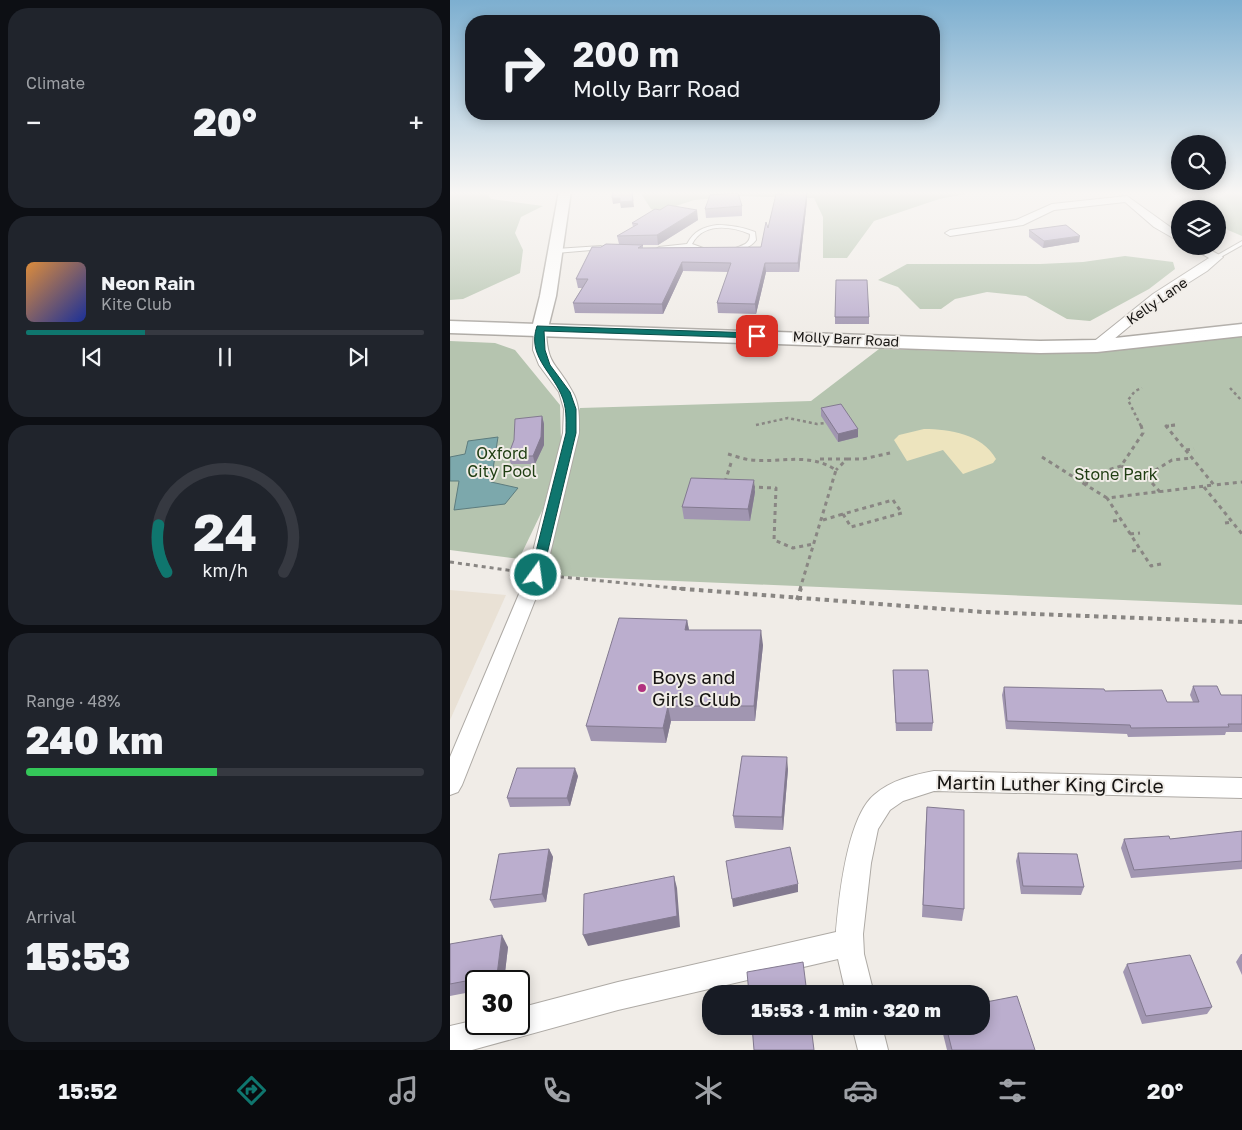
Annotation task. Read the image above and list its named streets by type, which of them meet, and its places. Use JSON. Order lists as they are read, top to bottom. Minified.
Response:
{"streets":{"main road":["Molly Barr Road"],"street":["Kelly Lane","Martin Luther King Circle"]},"crossings":[["Kelly Lane","Molly Barr Road"]],"parks":["Oxford City Pool","Stone Park"],"places":["Boys and Girls Club"],"page":{"tile":["Climate",["Range · 48%","240 km"],["Arrival","15:53"]],"turn":["200 m","Molly Barr Road"],"heat":["−","20°","+"],"song":["Neon Rain","Kite Club"],"limit":"30","trip":"15:53 · 1 min · 320 m","tabs":["15:52","20°"],"gauge":["24","km/h"]}}
